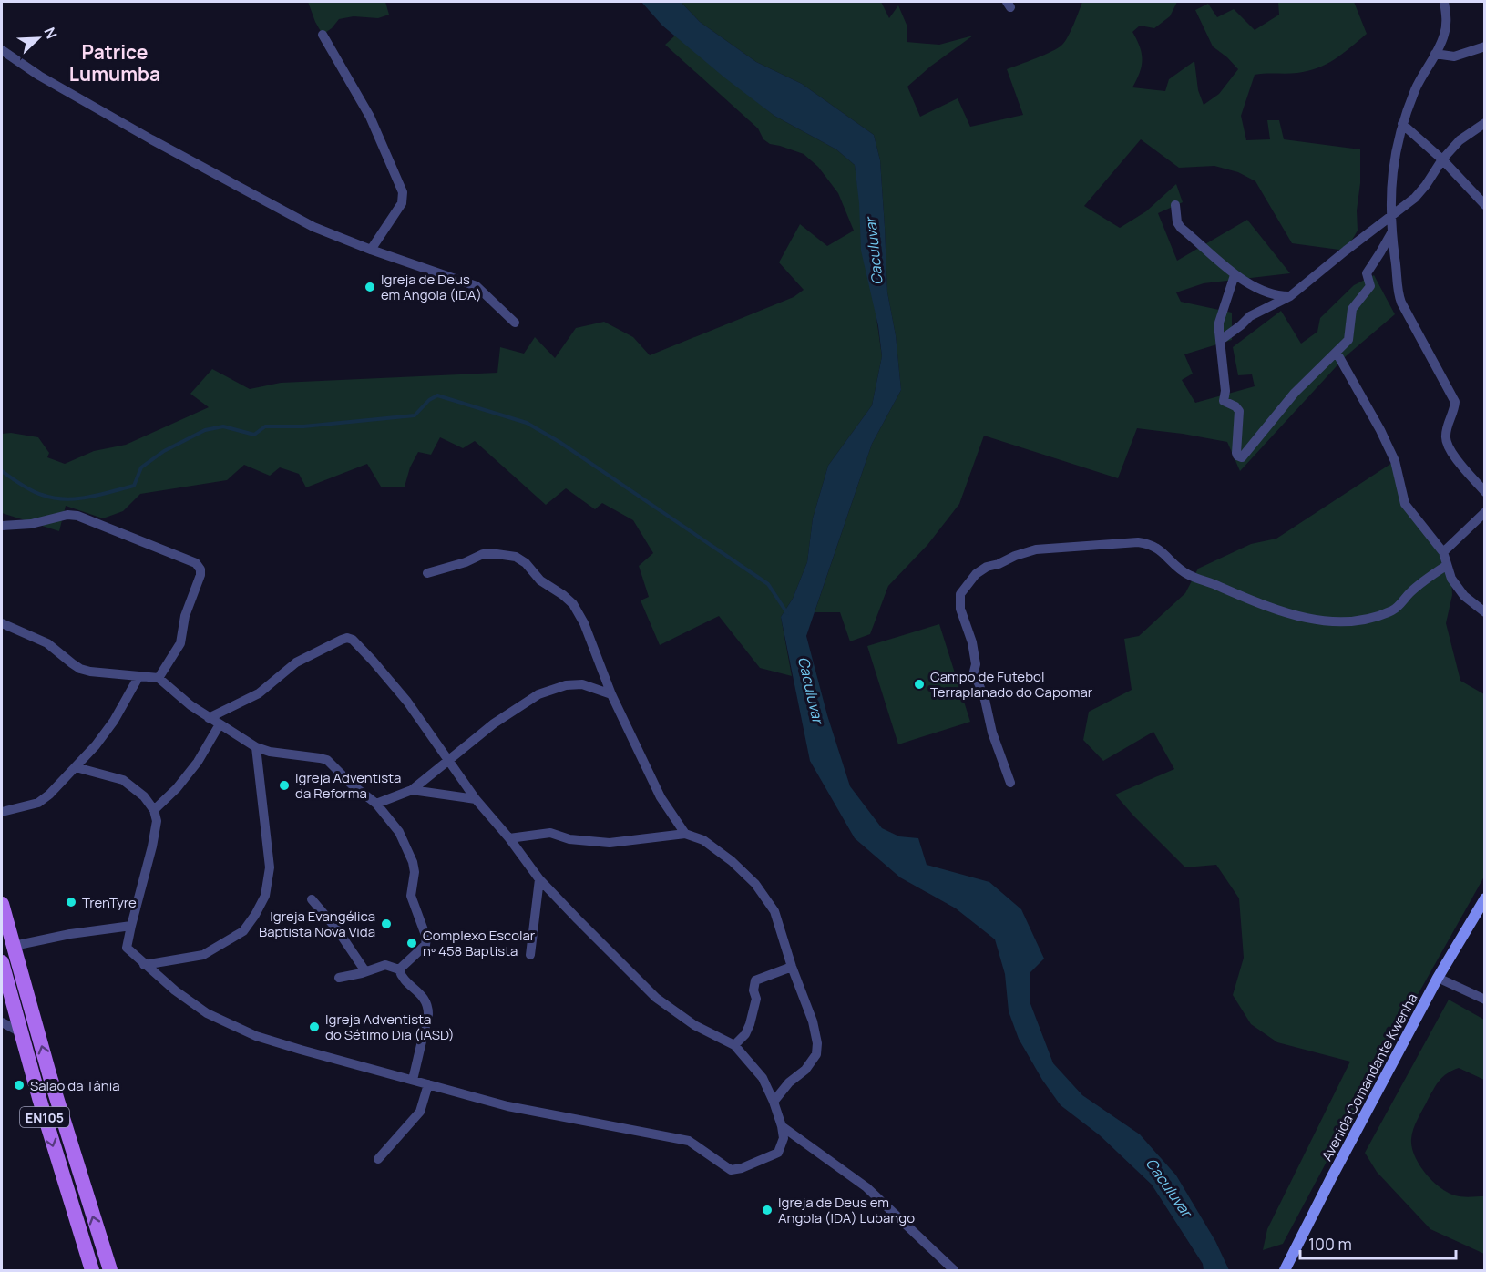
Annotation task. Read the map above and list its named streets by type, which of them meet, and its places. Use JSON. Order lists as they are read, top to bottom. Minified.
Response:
{"streets":{"main road":["Avenida Comandante Kwenha","EN105"]},"districts":["Patrice Lumumba"],"water":["Caculuvar"],"places":["Igreja de Deus em Angola (IDA)","Campo de Futebol Terraplanado do Capomar","Igreja Adventista da Reforma","TrenTyre","Igreja Evangélica Baptista Nova Vida","Complexo Escolar nº 458 Baptista","Igreja Adventista do Sétimo Dia (IASD)","Salão da Tânia","Igreja de Deus em Angola (IDA) Lubango"],"scale_bar":"100 m","north":"top right"}
